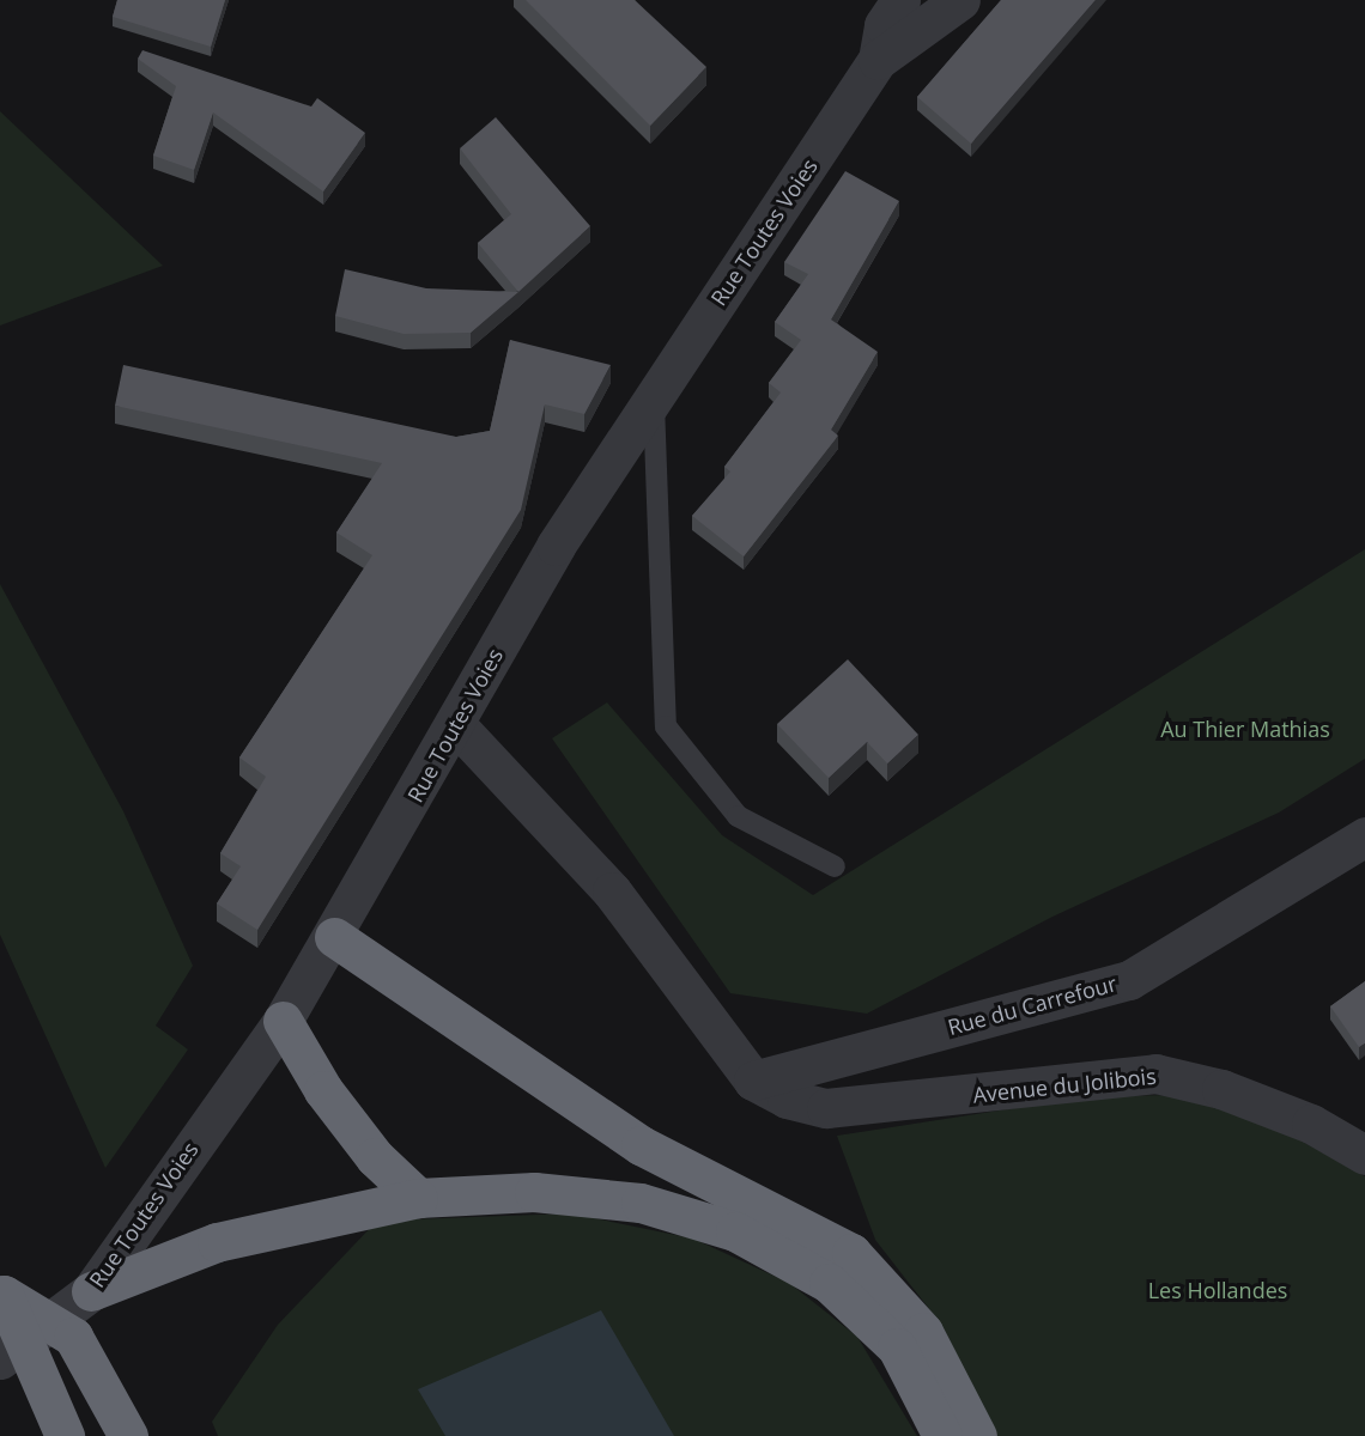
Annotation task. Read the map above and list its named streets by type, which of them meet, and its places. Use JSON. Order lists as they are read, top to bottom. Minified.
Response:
{"streets":{"street":["Rue Toutes Voies","Rue du Carrefour","Avenue du Jolibois"]},"crossings":[["Rue du Carrefour","Avenue du Jolibois"]],"parks":["Au Thier Mathias","Les Hollandes"]}
